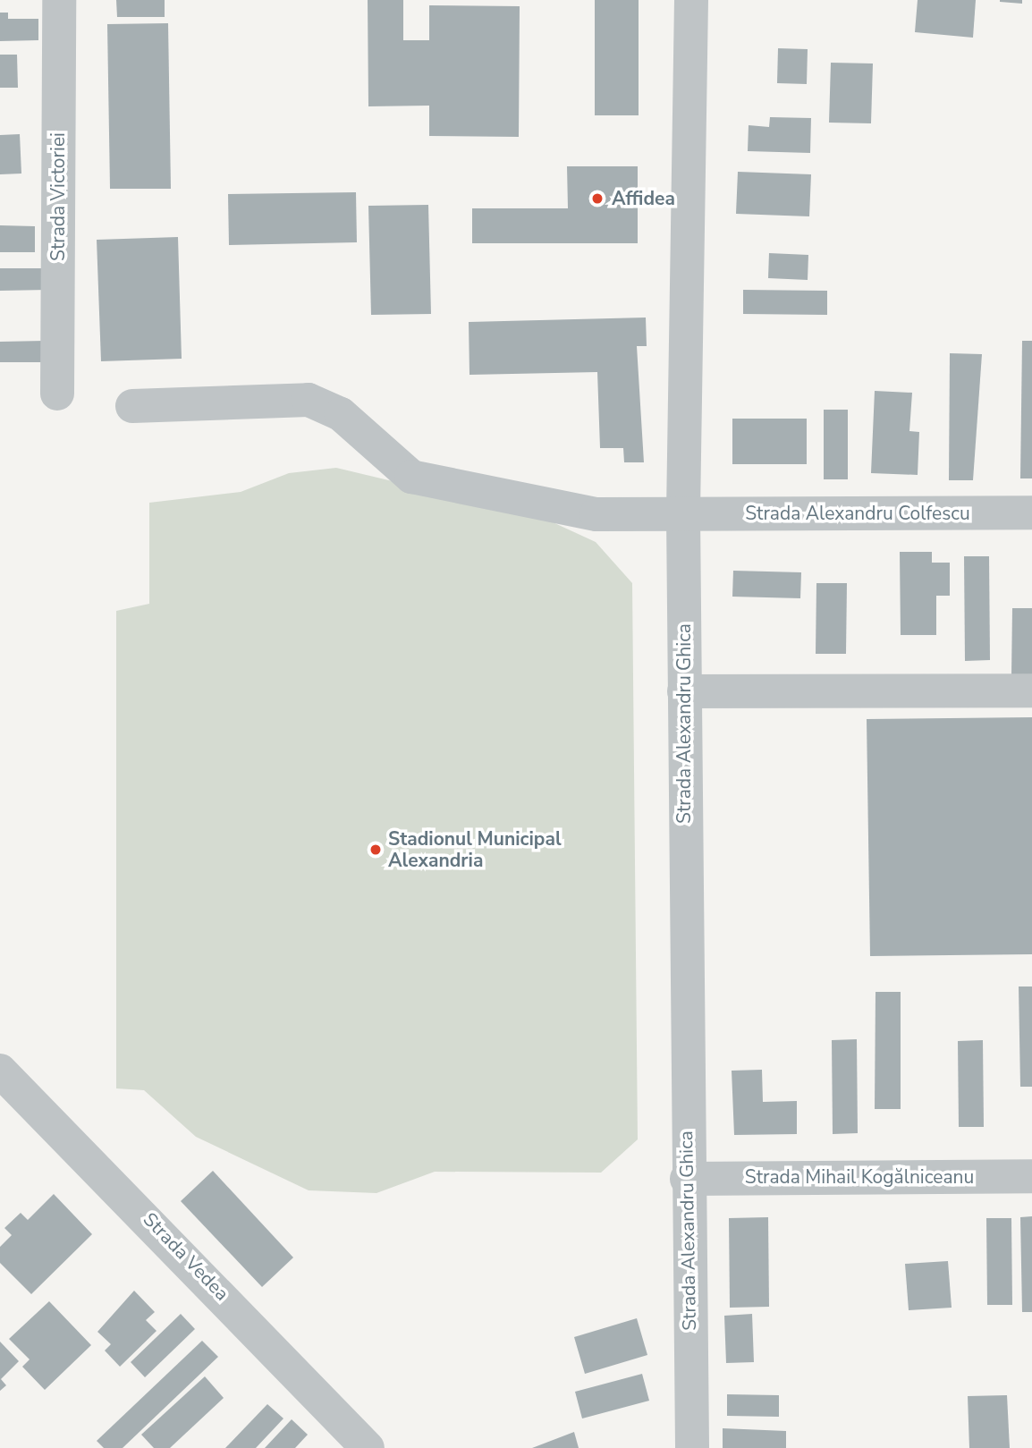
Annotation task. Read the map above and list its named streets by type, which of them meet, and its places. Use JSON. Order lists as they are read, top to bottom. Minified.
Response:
{"streets":{"street":["Strada Victoriei","Strada Alexandru Colfescu","Strada Alexandru Ghica","Strada Mihail Kogălniceanu","Strada Vedea"]},"crossings":[["Strada Alexandru Colfescu","Strada Alexandru Ghica"],["Strada Alexandru Ghica","Strada Mihail Kogălniceanu"]],"places":["Affidea","Stadionul Municipal Alexandria"]}
